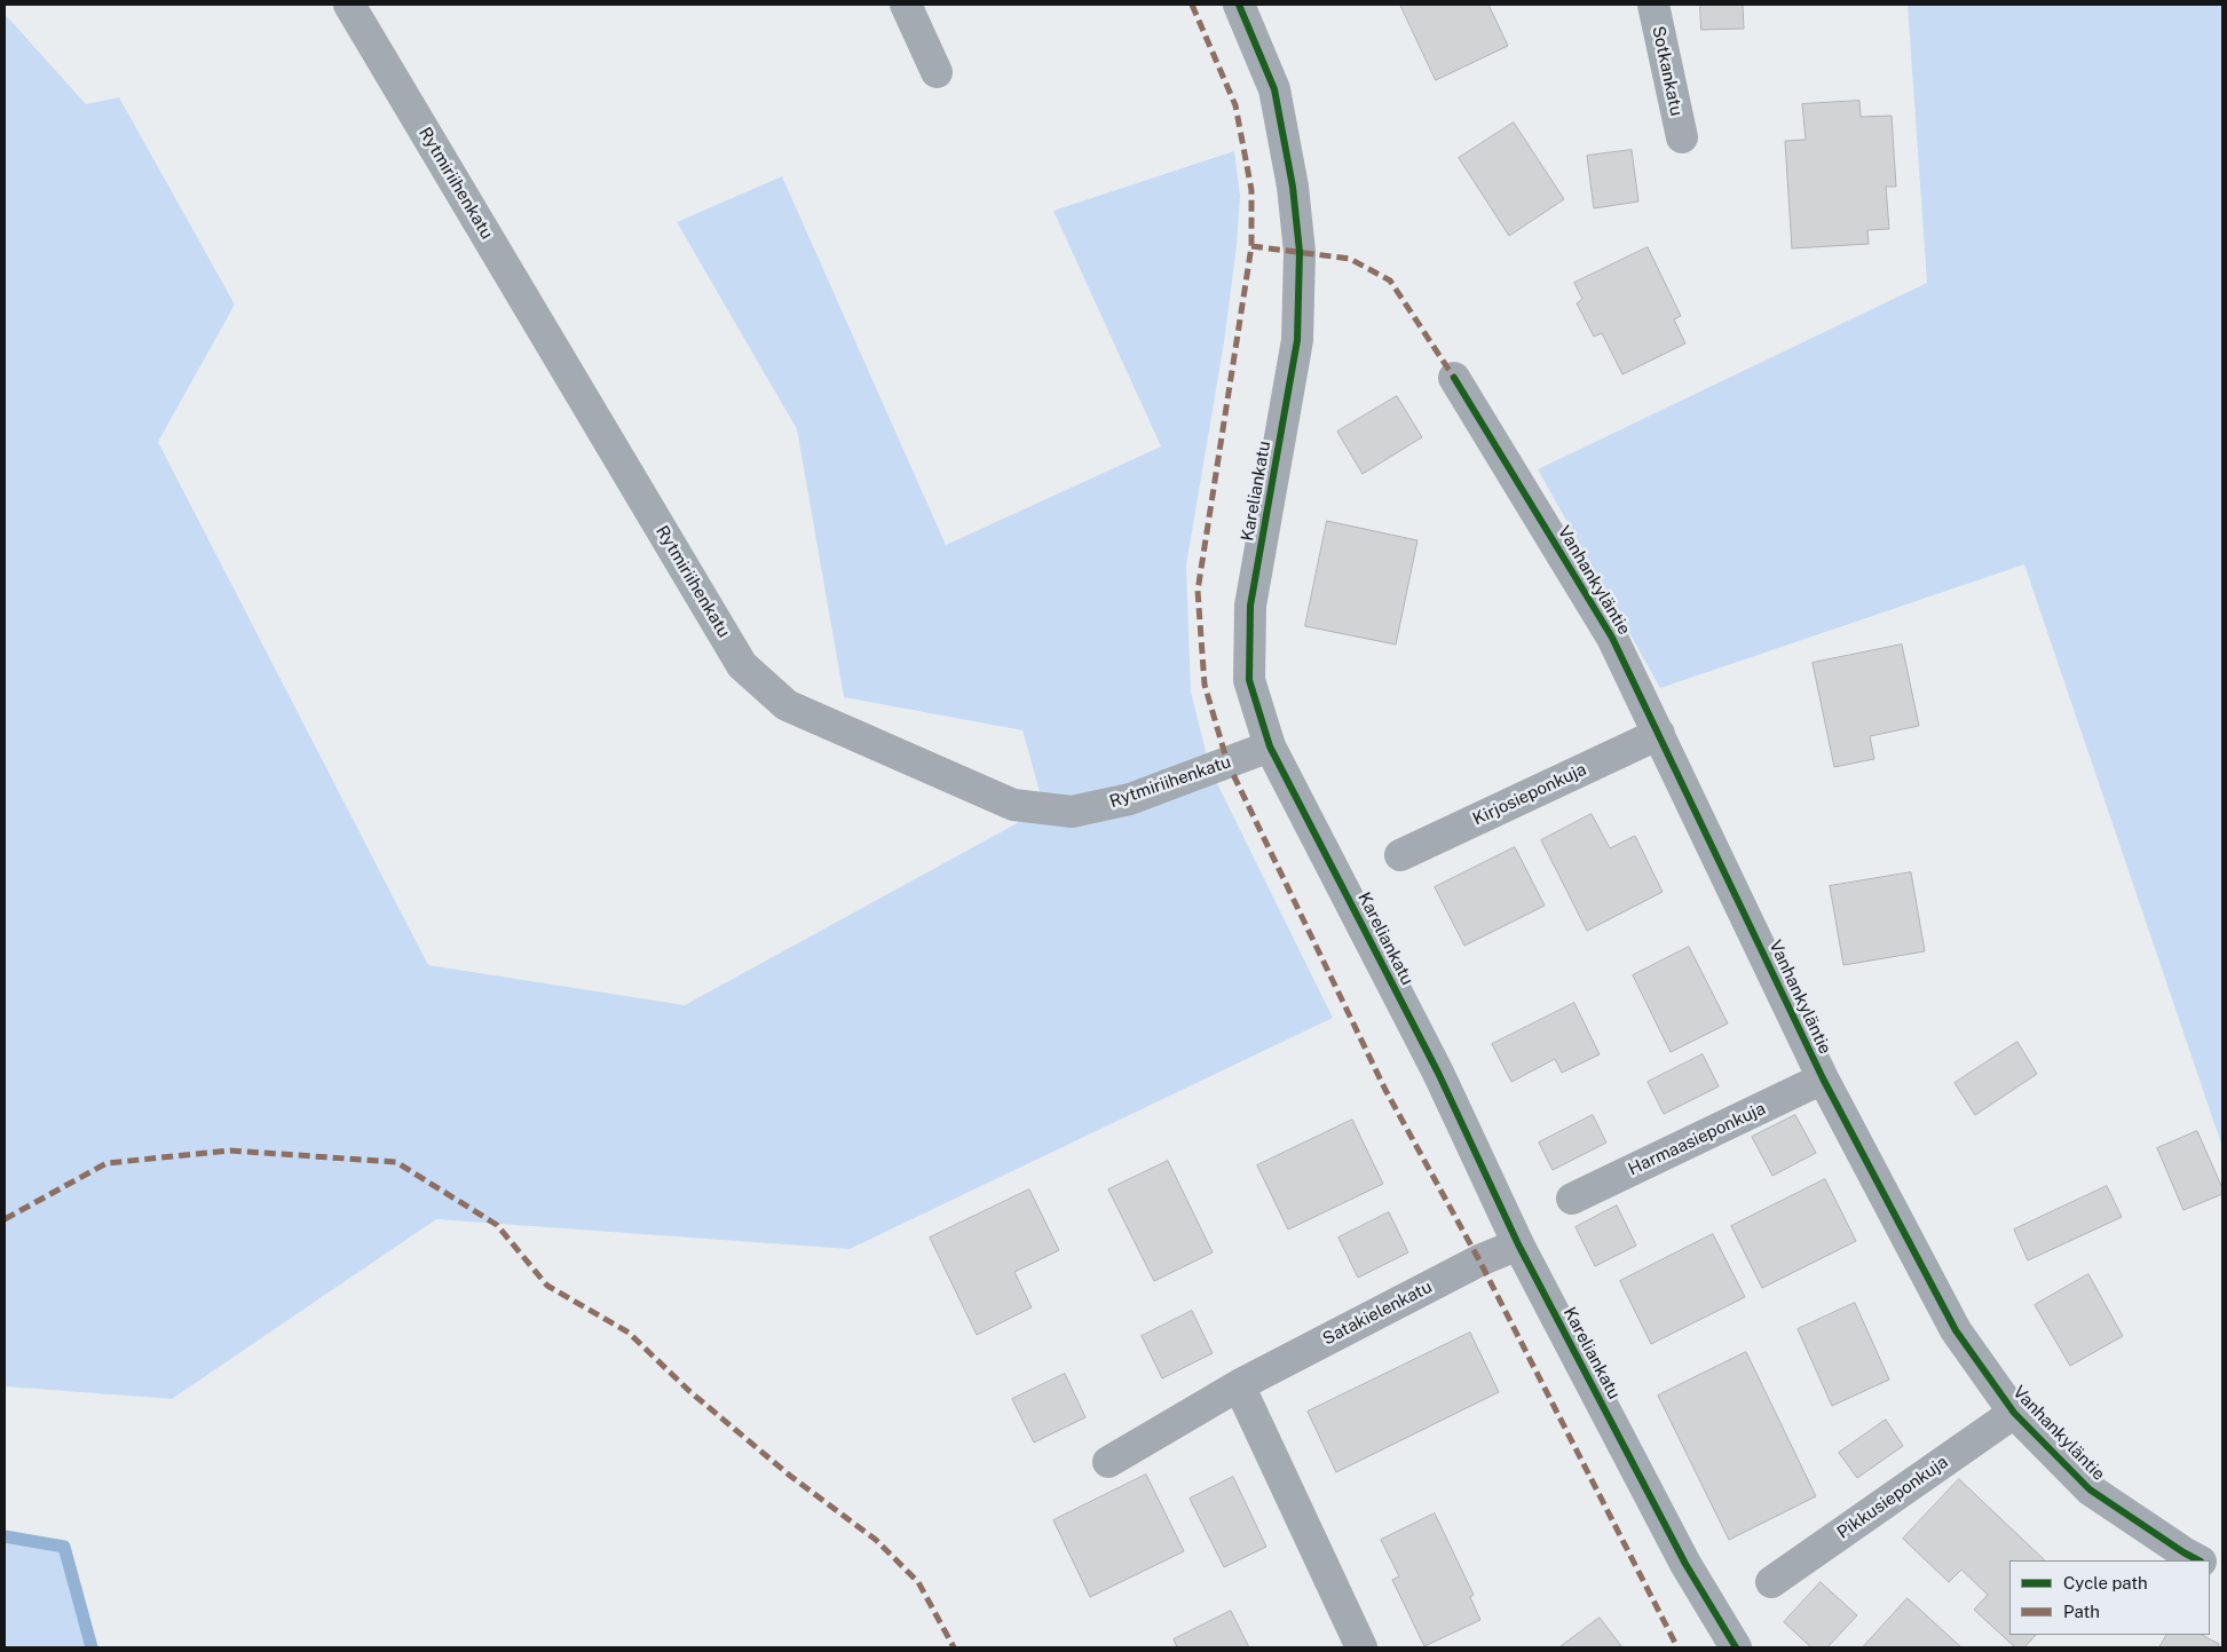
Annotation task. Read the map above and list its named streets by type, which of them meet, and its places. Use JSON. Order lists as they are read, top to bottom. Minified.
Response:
{"streets":{"street":["Sotkankatu","Rytmiriihenkatu","Kareliankatu","Vanhankyläntie","Kirjosieponkuja","Harmaasieponkuja","Satakielenkatu","Pikkusieponkuja"]},"crossings":[["Rytmiriihenkatu","Kareliankatu"],["Kareliankatu","Satakielenkatu"],["Vanhankyläntie","Kirjosieponkuja"],["Vanhankyläntie","Harmaasieponkuja"],["Vanhankyläntie","Pikkusieponkuja"]],"legend":["Cycle path","Path"]}
